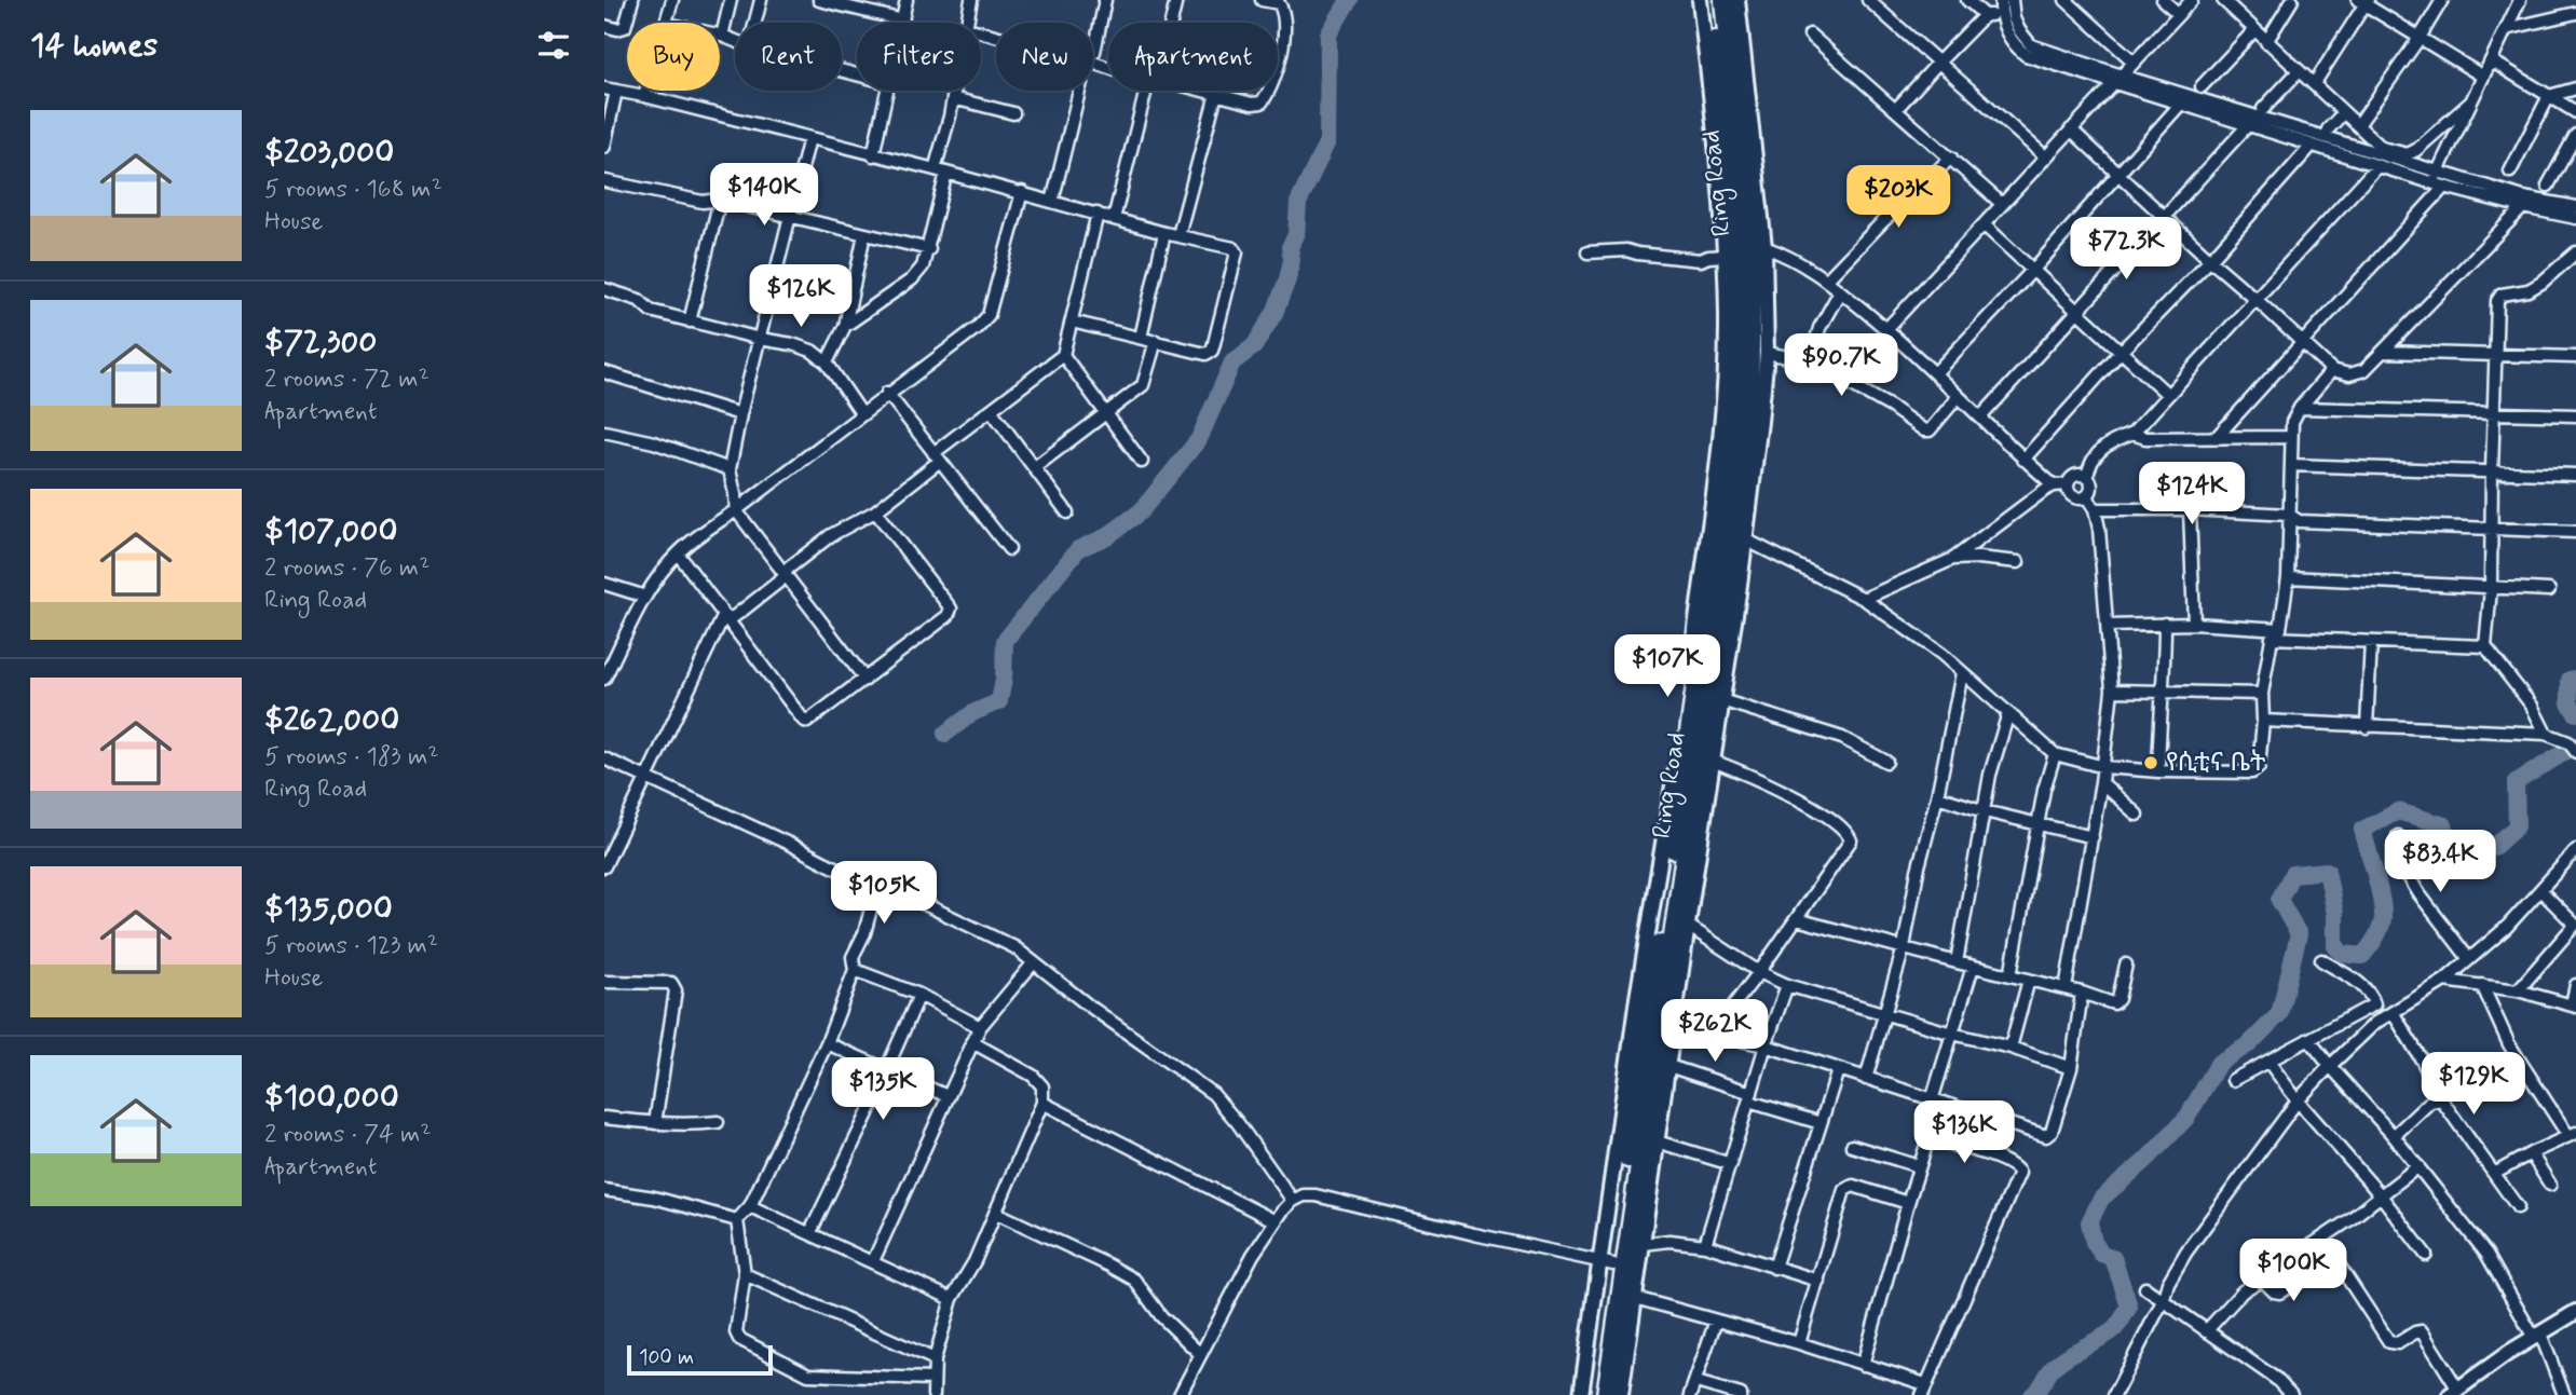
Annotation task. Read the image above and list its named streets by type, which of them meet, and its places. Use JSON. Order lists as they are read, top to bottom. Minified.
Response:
{"streets":{"highway":["Ring Road"]},"places":["የሲቲና ቤት"],"scale_bar":"100 m","page":{"heading":"14 homes","chip":["Buy","Rent","Filters","New","Apartment"],"list":[{"name":"$203,000","note":"5 rooms · 168 m² · House"},{"name":"$72,300","note":"2 rooms · 72 m² · Apartment"},{"name":"$107,000","note":"2 rooms · 76 m² · Ring Road"},{"name":"$262,000","note":"5 rooms · 183 m² · Ring Road"},{"name":"$135,000","note":"5 rooms · 123 m² · House"},{"name":"$100,000","note":"2 rooms · 74 m² · Apartment"}],"price":["$140K","$203K","$72.3K","$126K","$90.7K","$124K","$107K","$83.4K","$105K","$262K","$129K","$135K","$136K","$100K"],"scale":"100 m"}}
